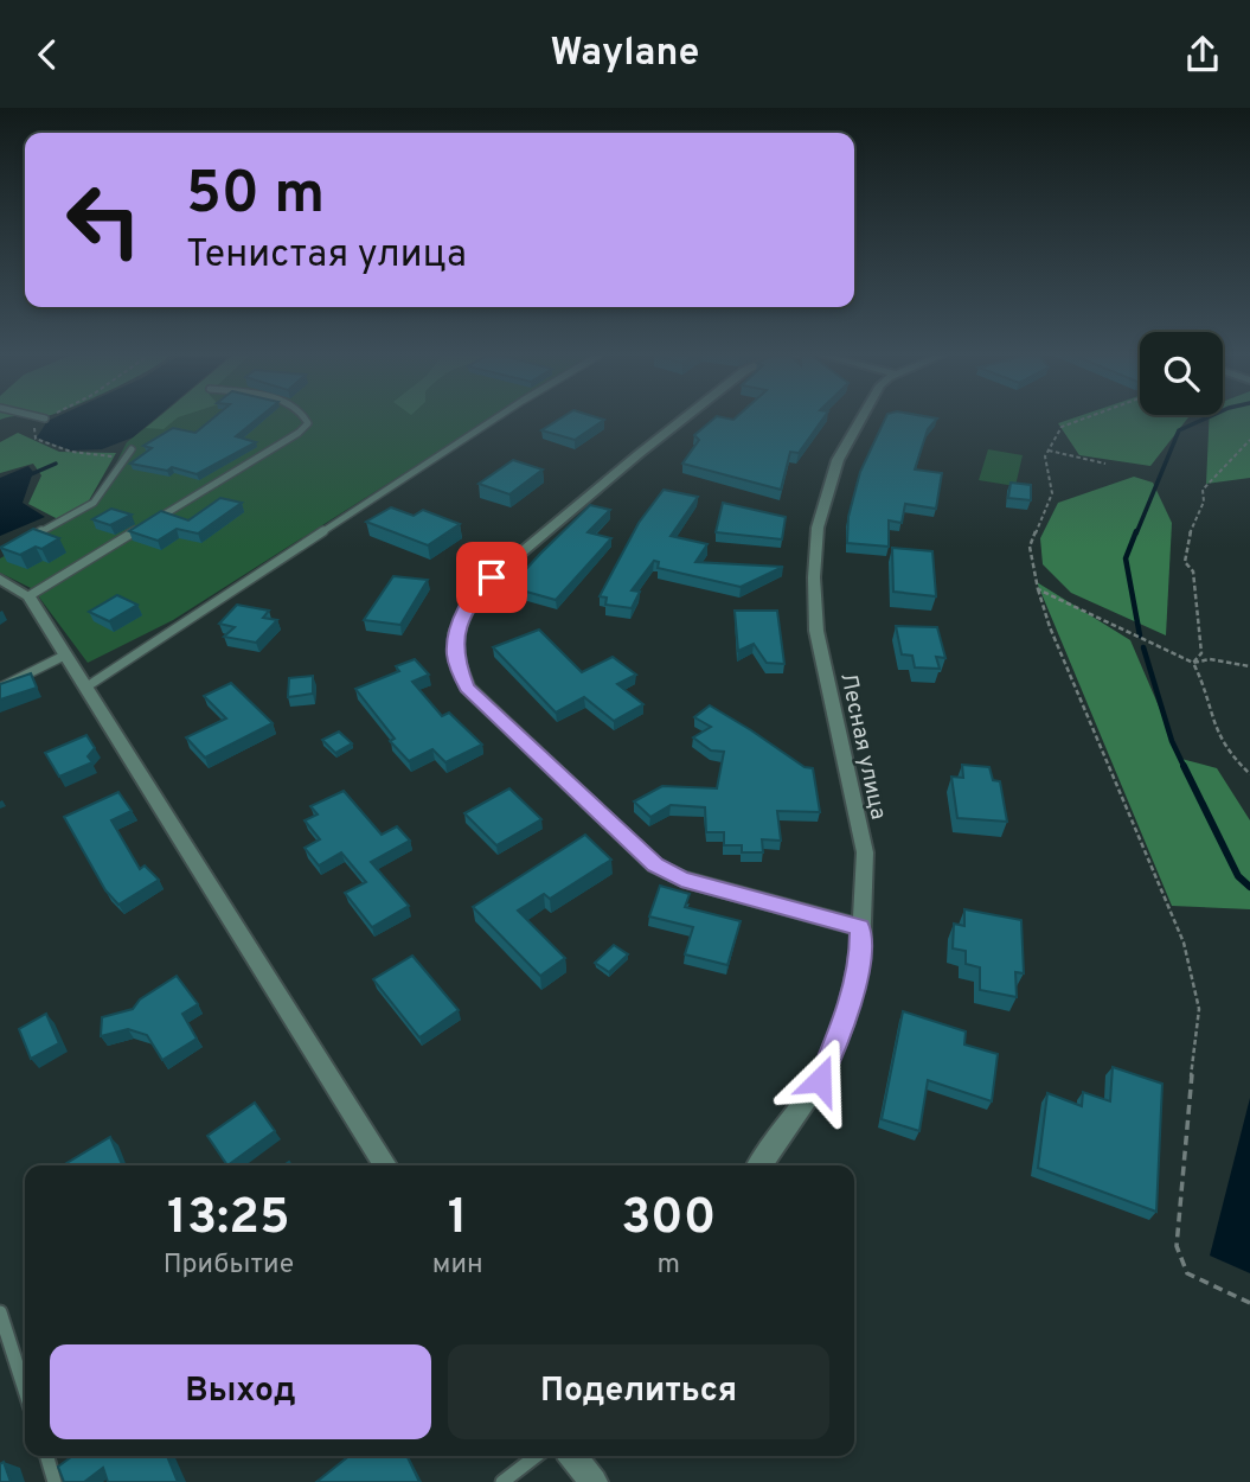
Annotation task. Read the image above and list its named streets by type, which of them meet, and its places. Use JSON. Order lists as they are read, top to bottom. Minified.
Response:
{"streets":{"street":["Лесная улица"]},"page":{"header":"Waylane","turn":["50 m","Тенистая улица"],"eta":["13:25","Прибытие","1","мин","300","m"],"buttons":["Выход","Поделиться"]}}
